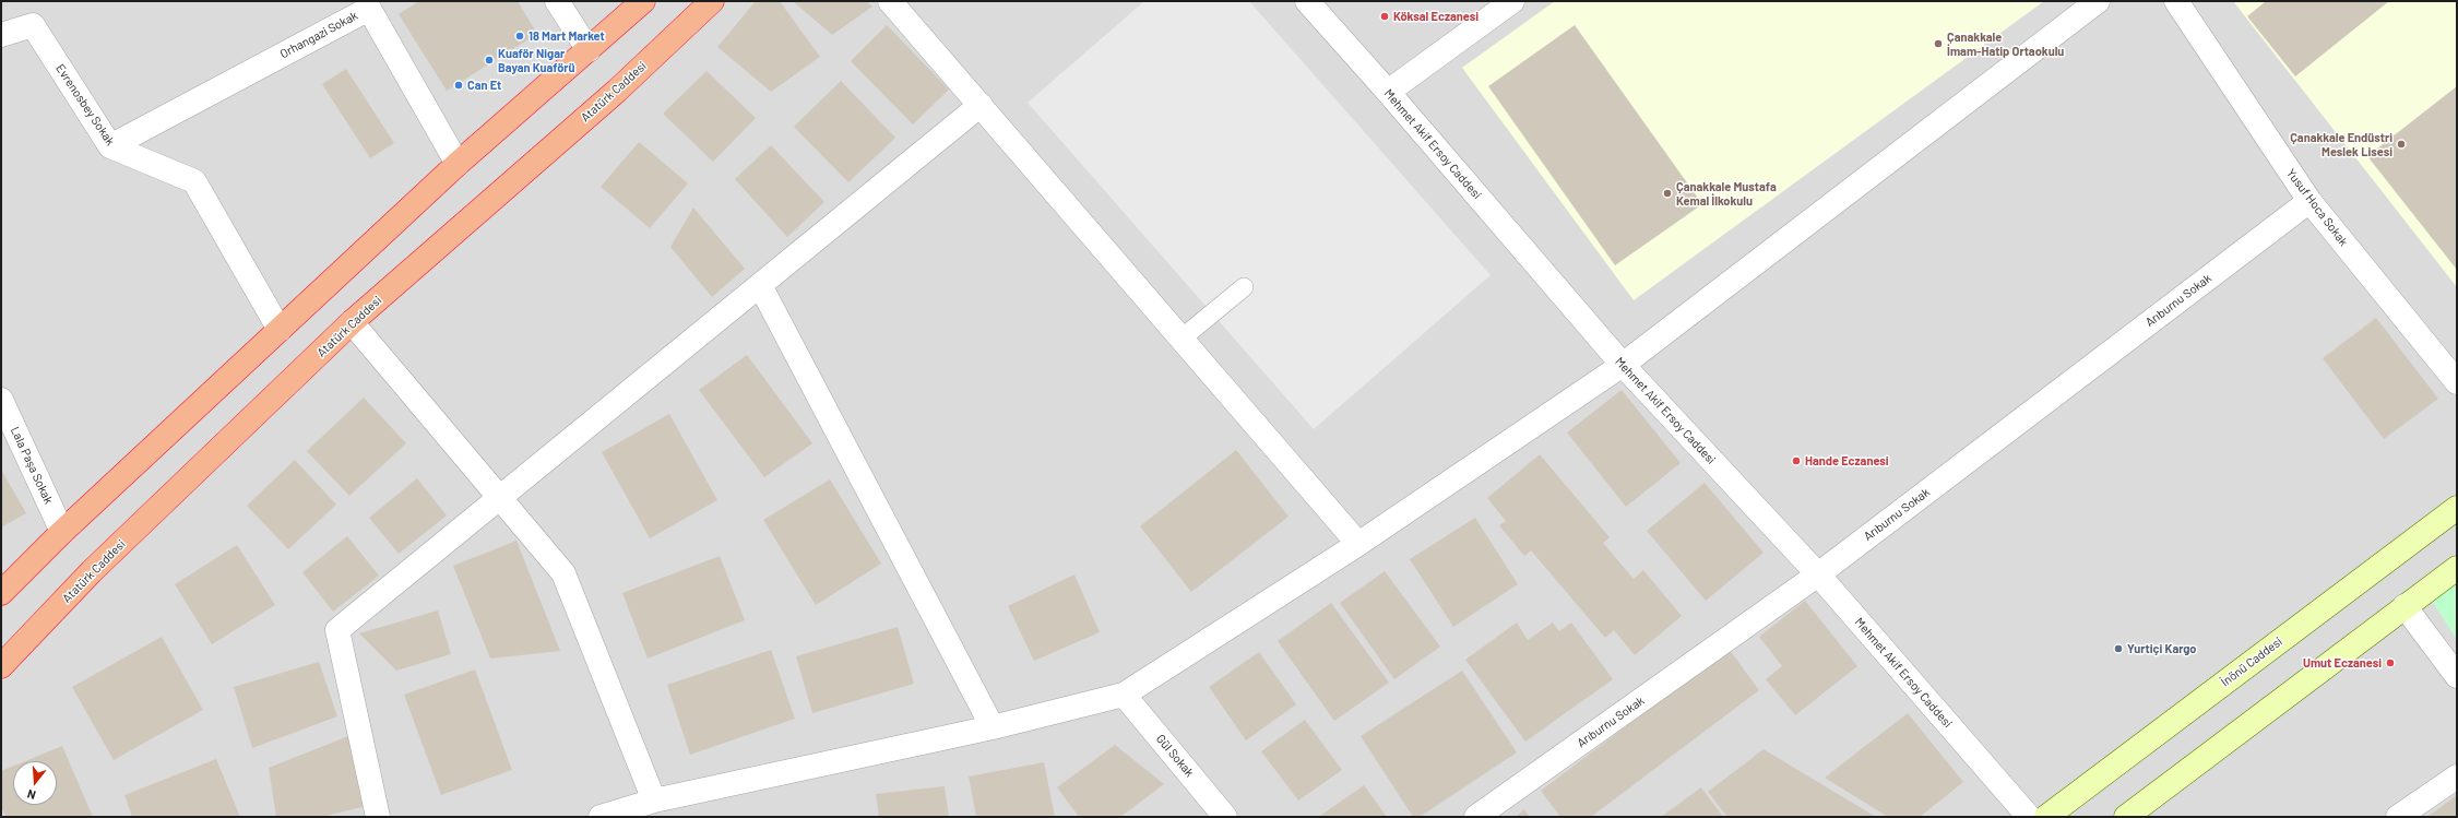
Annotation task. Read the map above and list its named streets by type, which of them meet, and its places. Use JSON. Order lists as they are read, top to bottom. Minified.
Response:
{"streets":{"highway":["Atatürk Caddesi"],"main road":["İnönü Caddesi"],"street":["Orhangazi Sokak","Evrenosbey Sokak","Mehmet Akif Ersoy Caddesi","Yusuf Hoca Sokak","Arıburnu Sokak","Lala Paşa Sokak","Gül Sokak"]},"crossings":[["Orhangazi Sokak","Evrenosbey Sokak"],["Mehmet Akif Ersoy Caddesi","Arıburnu Sokak"],["Yusuf Hoca Sokak","Arıburnu Sokak"]],"places":["Köksal Eczanesi","18 Mart Market","Çanakkale İmam-Hatip Ortaokulu","Kuaför Nigar Bayan Kuaförü","Can Et","Çanakkale Endüstri Meslek Lisesi","Çanakkale Mustafa Kemal İlkokulu","Hande Eczanesi","Yurtiçi Kargo","Umut Eczanesi"],"north":"bottom"}
